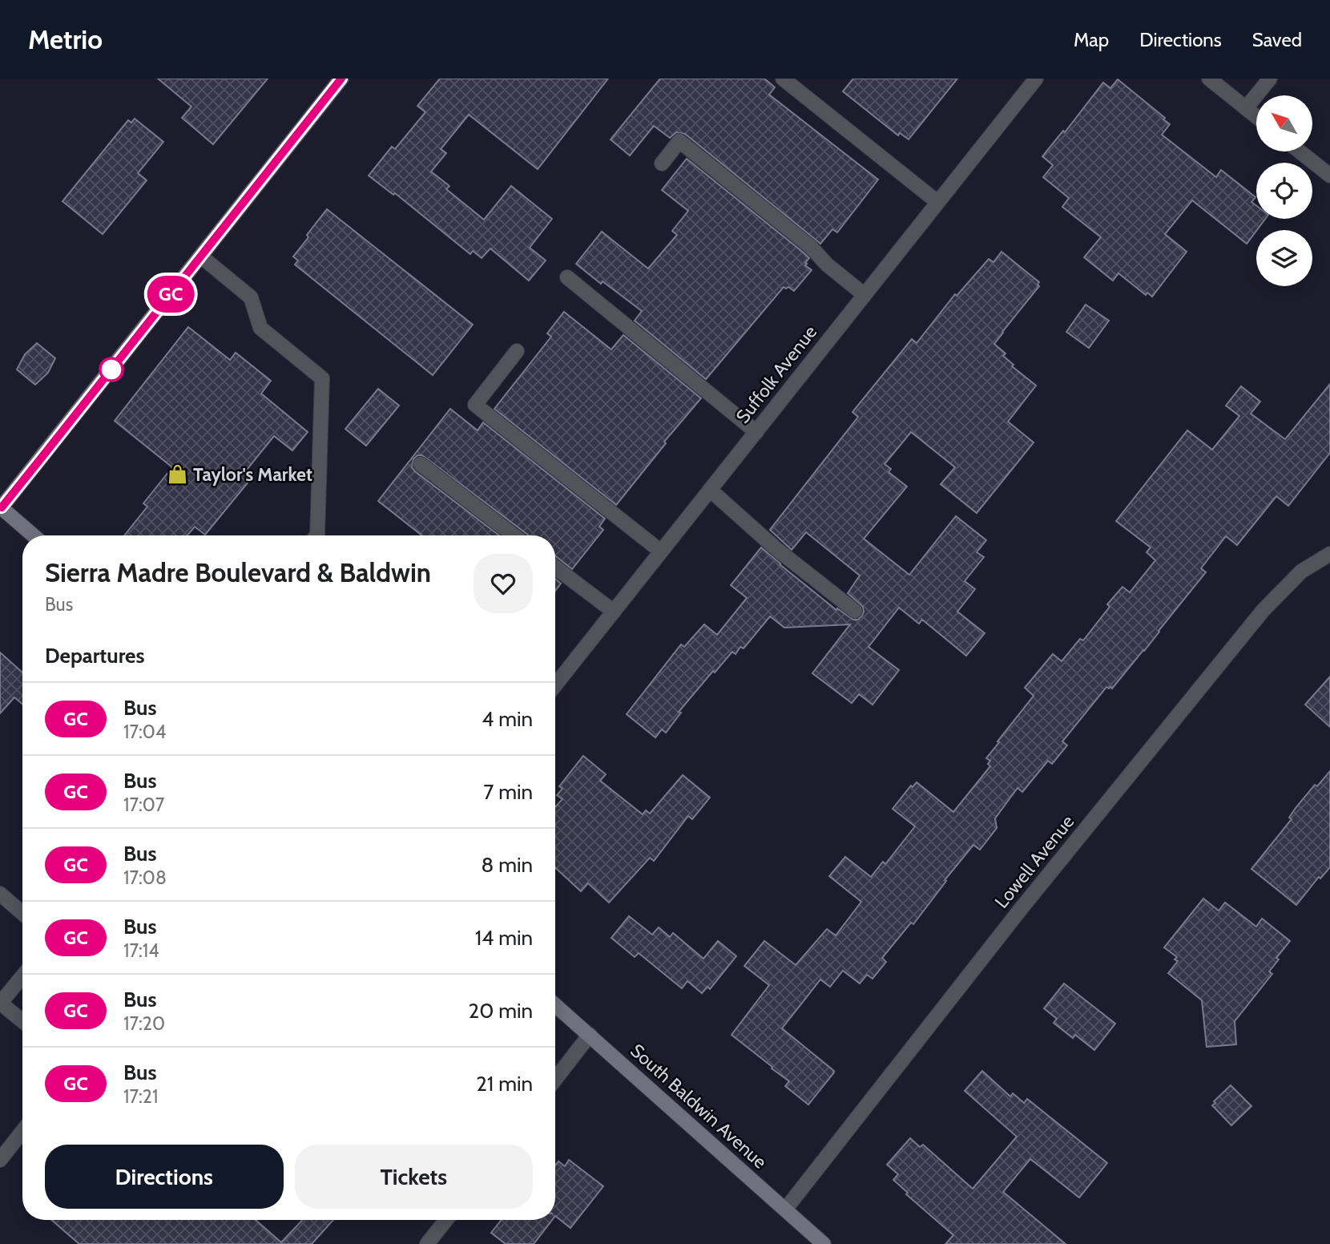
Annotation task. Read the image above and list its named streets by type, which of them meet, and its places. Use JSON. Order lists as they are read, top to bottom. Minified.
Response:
{"streets":{"street":["Suffolk Avenue","Lowell Avenue","South Baldwin Avenue"]},"crossings":[["Lowell Avenue","South Baldwin Avenue"]],"places":{"shop":["Taylor's Market"]},"lines":["bus line GC"],"north":"top left","page":{"header":"Metrio","nav":["Map","Directions","Saved"],"on_map":"GC","heading":[["Sierra Madre Boulevard & Baldwin","Bus"],"Departures"],"list":[{"mark":"GC","name":"Bus","note":"17:04","value":"4 min"},{"mark":"GC","name":"Bus","note":"17:07","value":"7 min"},{"mark":"GC","name":"Bus","note":"17:08","value":"8 min"},{"mark":"GC","name":"Bus","note":"17:14","value":"14 min"},{"mark":"GC","name":"Bus","note":"17:20","value":"20 min"},{"mark":"GC","name":"Bus","note":"17:21","value":"21 min"}],"buttons":["Directions","Tickets"]}}
